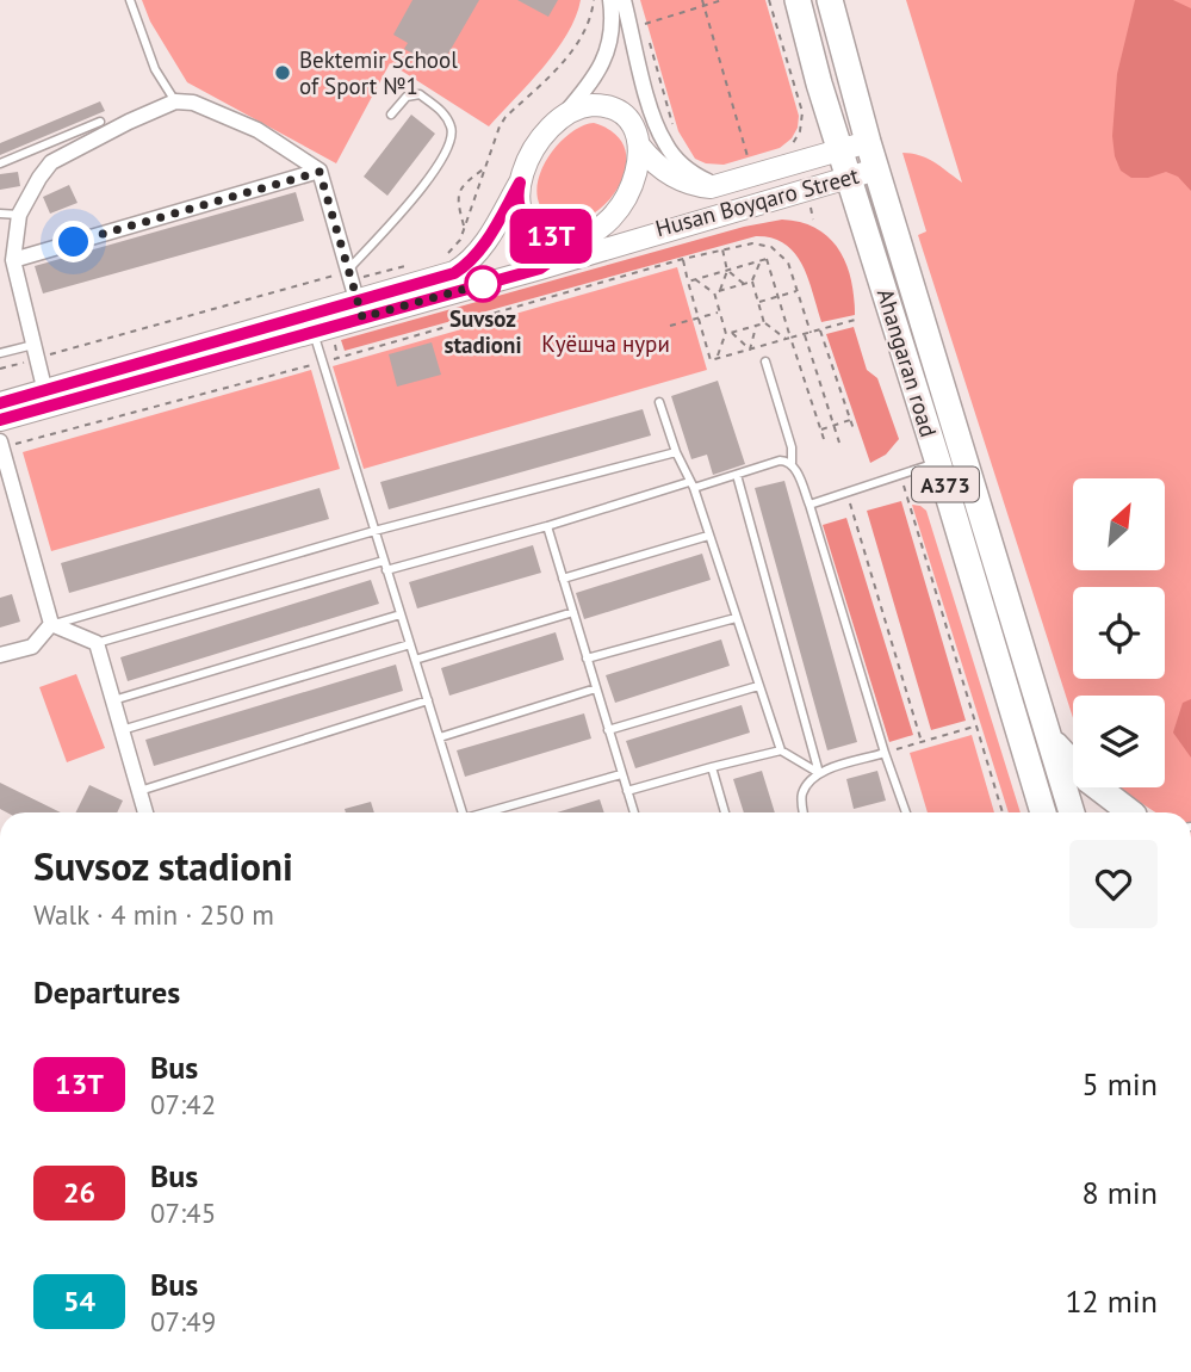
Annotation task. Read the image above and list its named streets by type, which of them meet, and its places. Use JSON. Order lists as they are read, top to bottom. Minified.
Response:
{"streets":{"highway":["Ahangaran road","A373"],"main road":["Husan Boyqaro Street"]},"crossings":[["Husan Boyqaro Street","Ahangaran road"]],"parks":["Куёшча нури"],"places":["Bektemir School of Sport №1","Suvsoz stadioni"],"lines":["bus line 13Т"],"north":"top right","page":{"on_map":"13Т","heading":[["Suvsoz stadioni","Walk · 4 min · 250 m"],"Departures"],"list":[{"mark":"13Т","name":"Bus","note":"07:42","value":"5 min"},{"mark":"26","name":"Bus","note":"07:45","value":"8 min"},{"mark":"54","name":"Bus","note":"07:49","value":"12 min"}]}}
